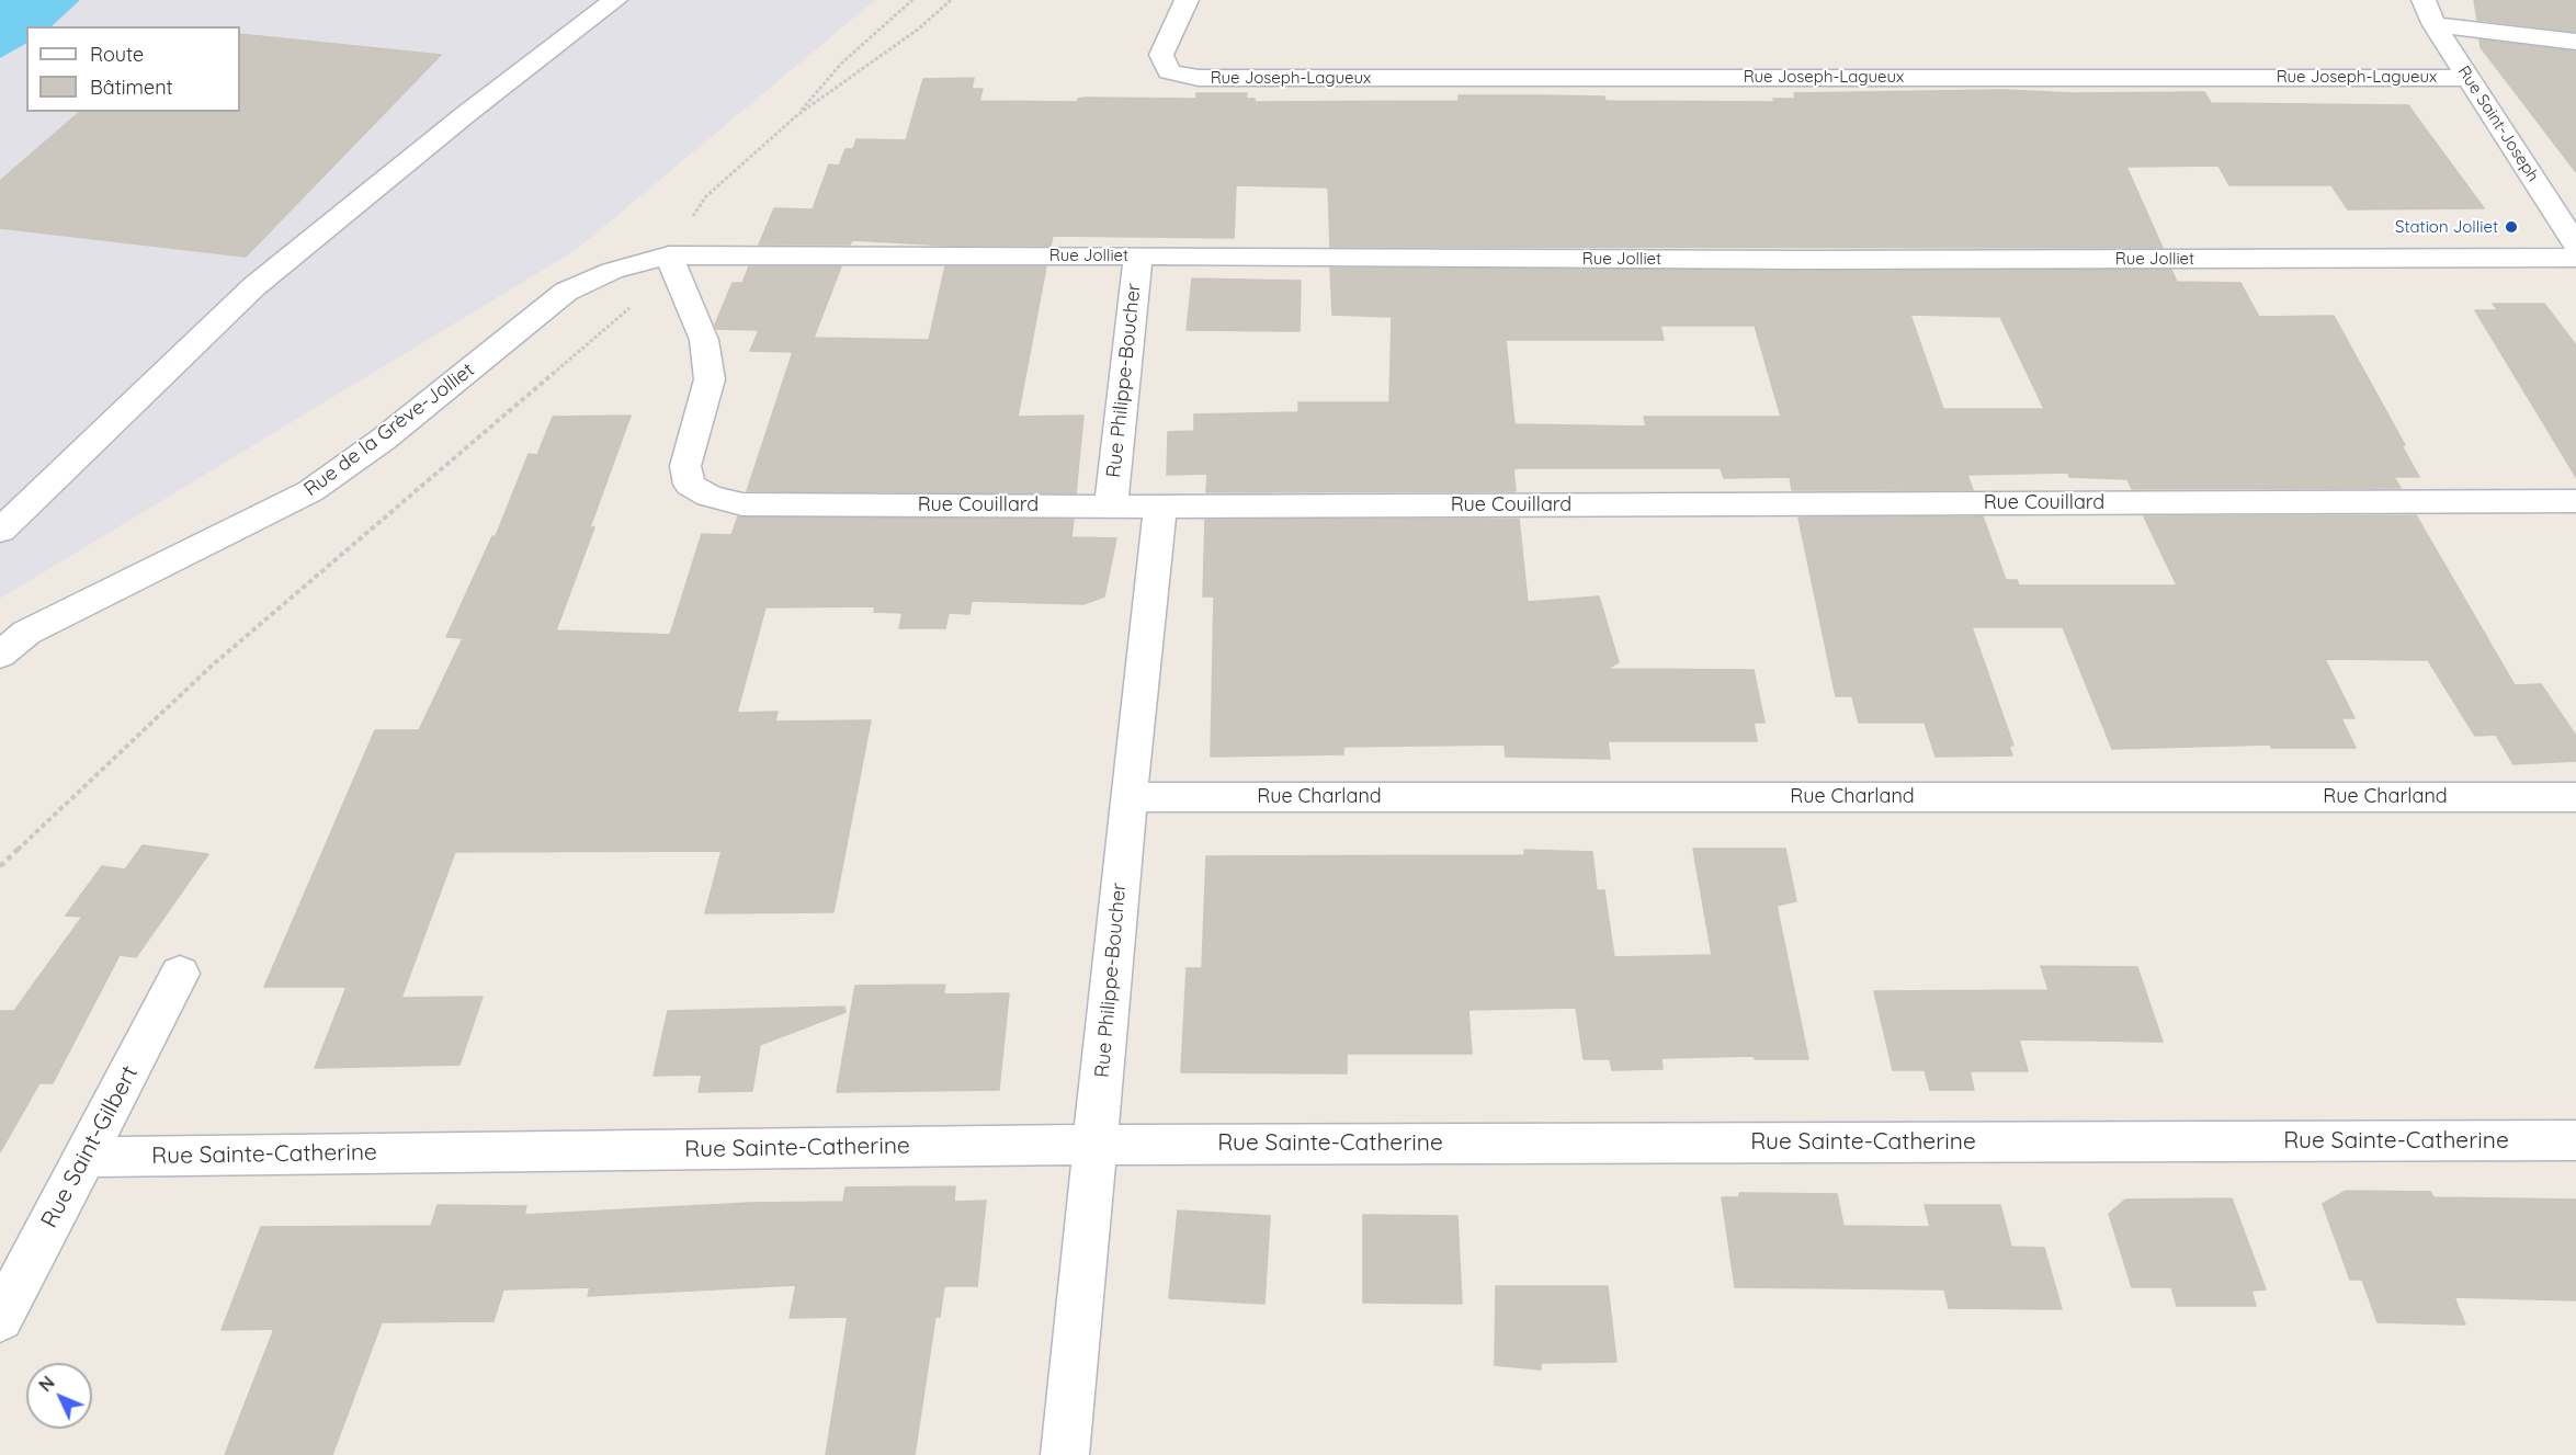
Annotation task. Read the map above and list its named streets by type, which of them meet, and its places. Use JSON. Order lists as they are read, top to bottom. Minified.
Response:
{"streets":{"street":["Rue Joseph-Lagueux","Rue Saint-Joseph","Rue Jolliet","Rue Philippe-Boucher","Rue de la Grève-Jolliet","Rue Couillard","Rue Charland","Rue Sainte-Catherine","Rue Saint-Gilbert"]},"crossings":[["Rue Joseph-Lagueux","Rue Saint-Joseph"],["Rue Jolliet","Rue Philippe-Boucher"],["Rue Jolliet","Rue de la Grève-Jolliet"],["Rue Jolliet","Rue Couillard"],["Rue Philippe-Boucher","Rue Couillard"],["Rue Philippe-Boucher","Rue Charland"],["Rue Philippe-Boucher","Rue Sainte-Catherine"],["Rue de la Grève-Jolliet","Rue Couillard"],["Rue Sainte-Catherine","Rue Saint-Gilbert"]],"places":["Station Jolliet"],"legend":["Route","Bâtiment"],"north":"top left"}
